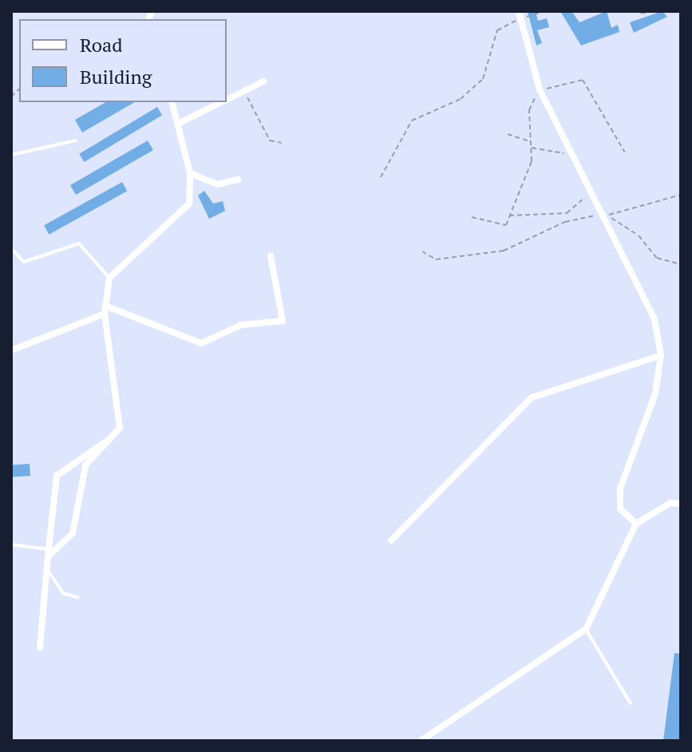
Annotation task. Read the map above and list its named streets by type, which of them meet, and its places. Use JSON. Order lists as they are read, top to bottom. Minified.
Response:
{"legend":["Road","Building"]}
